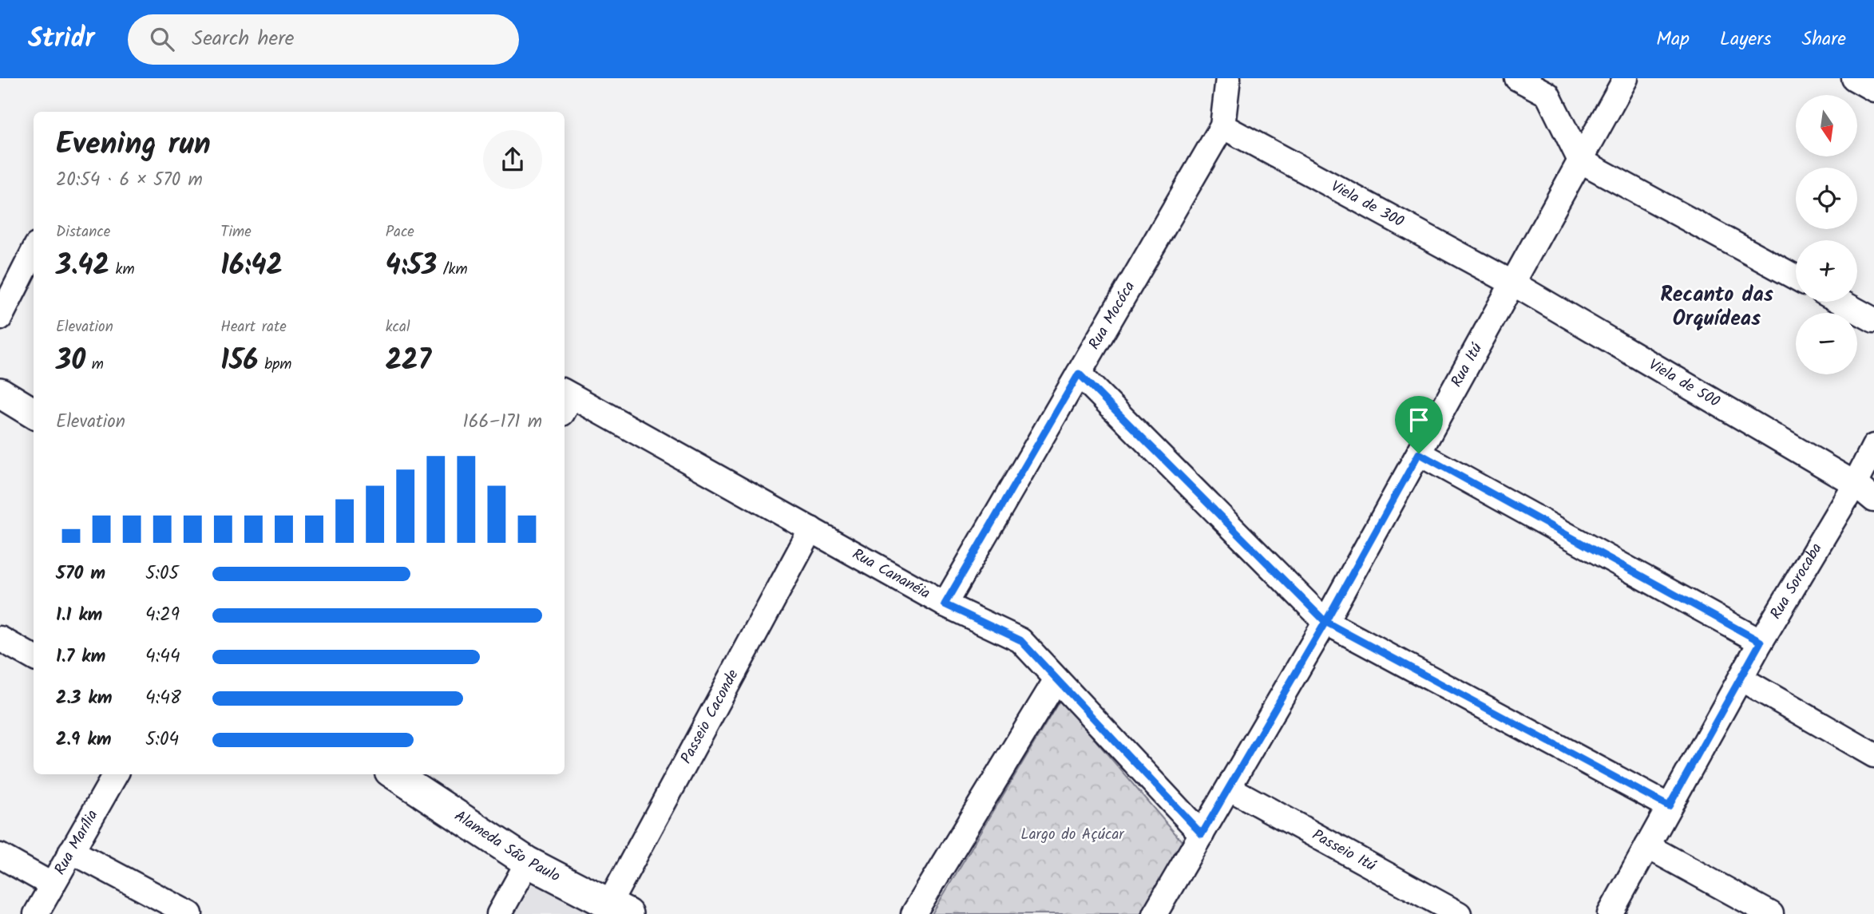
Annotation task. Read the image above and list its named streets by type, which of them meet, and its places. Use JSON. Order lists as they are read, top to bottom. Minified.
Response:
{"streets":{"street":["Viela de 300","Rua Mocóca","Rua Itú","Viela de 500","Rua Cananéia","Rua Sorocaba","Passeio Caconde","Rua Marília","Alameda São Paulo","Passeio Itú"]},"crossings":[["Viela de 300","Rua Mocóca"],["Viela de 300","Rua Itú"],["Viela de 300","Viela de 500"],["Rua Mocóca","Rua Cananéia"],["Rua Itú","Viela de 500"],["Rua Itú","Rua Cananéia"],["Rua Itú","Passeio Itú"],["Viela de 500","Rua Sorocaba"],["Rua Cananéia","Passeio Caconde"],["Passeio Caconde","Alameda São Paulo"]],"districts":["Recanto das Orquídeas"],"parks":["Largo do Açúcar"],"north":"bottom","page":{"header":"Stridr","search":"Search here","nav":["Map","Layers","Share"],"map_buttons":["+","−"],"heading":["Evening run","20:54 · 6 × 570 m"],"stats":[["Distance","3.42 km"],["Time","16:42"],["Pace","4:53 /km"],["Elevation","30 m"],["Heart rate","156 bpm"],["kcal","227"]],"chart":["Elevation","166–171 m"],"list":[{"name":"570 m","note":"5:05"},{"name":"1.1 km","note":"4:29"},{"name":"1.7 km","note":"4:44"},{"name":"2.3 km","note":"4:48"},{"name":"2.9 km","note":"5:04"}]}}
